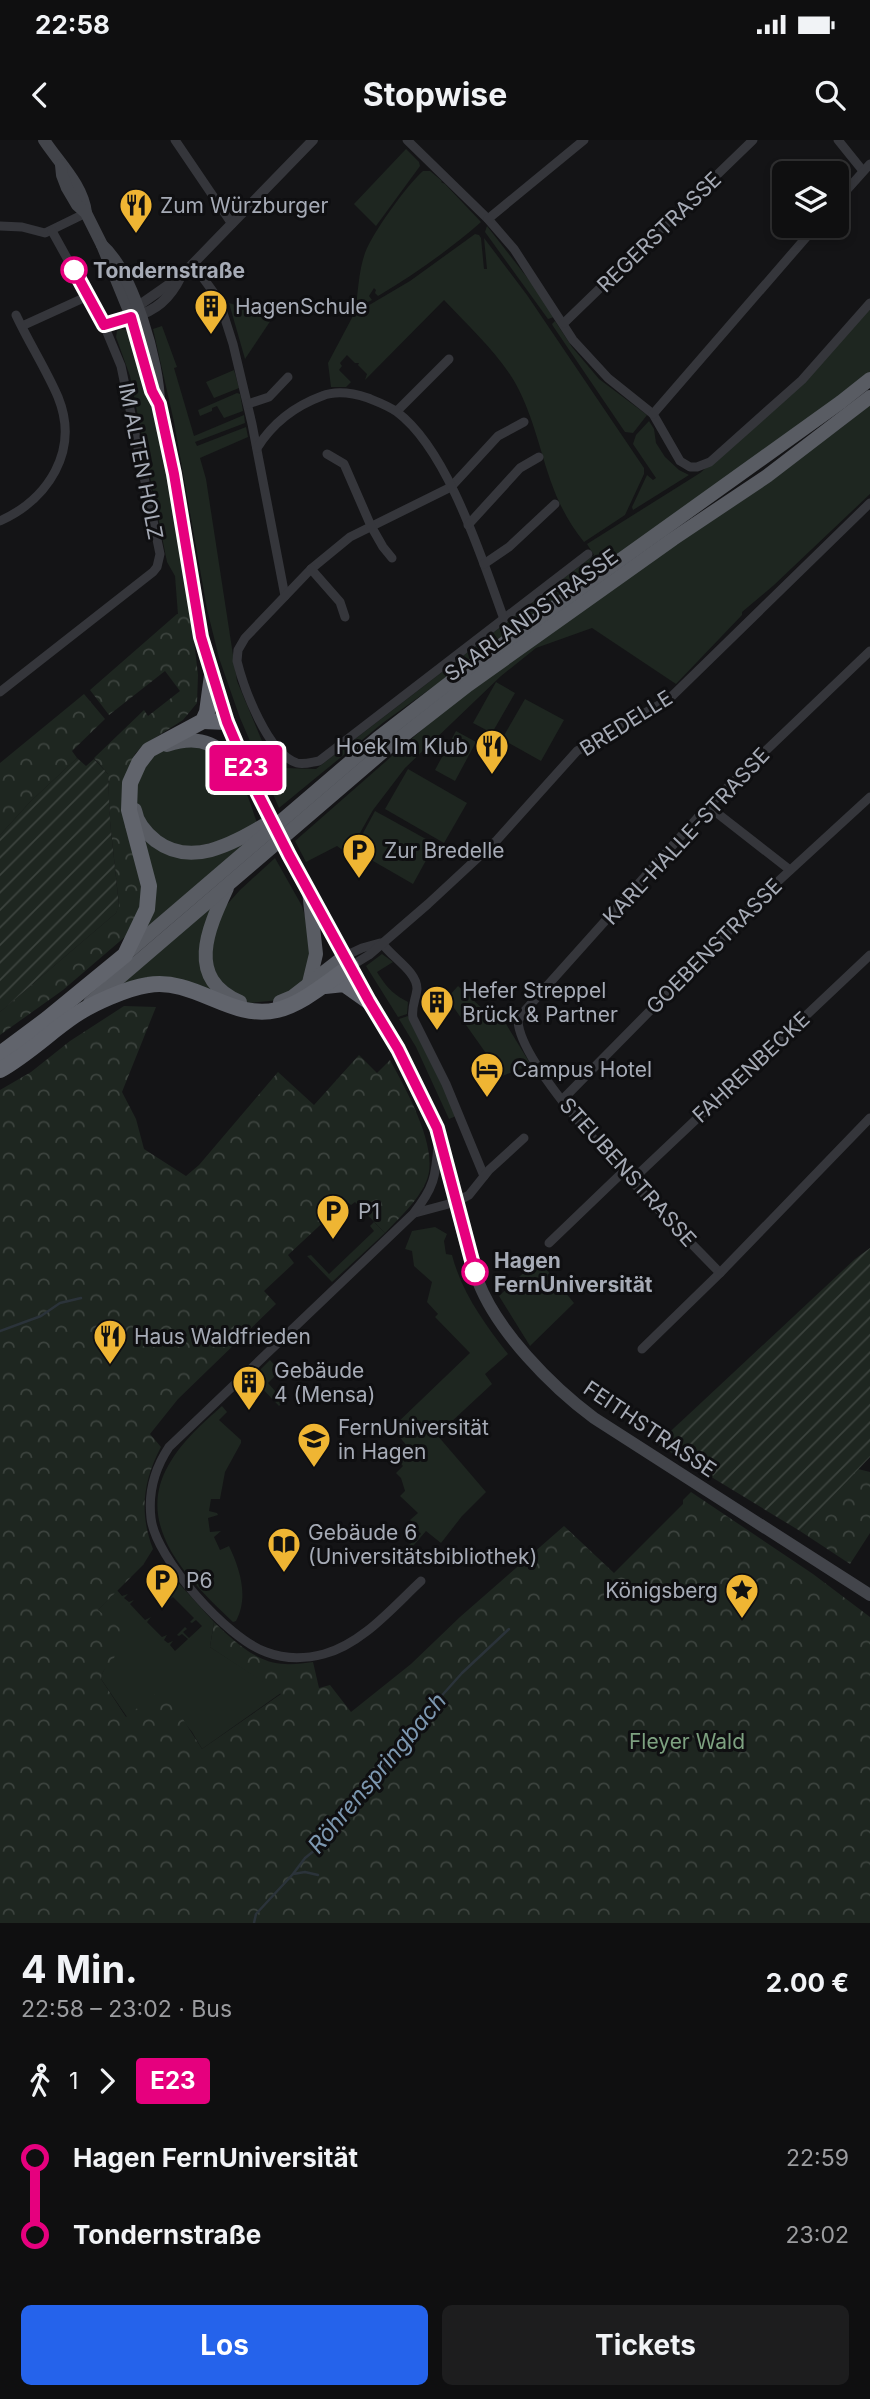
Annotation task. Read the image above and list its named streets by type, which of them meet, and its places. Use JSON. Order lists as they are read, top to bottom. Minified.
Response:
{"streets":{"highway":["SAARLANDSTRASSE"],"main road":["FEITHSTRASSE"],"street":["REGERSTRASSE","IM ALTEN HOLZ","BREDELLE","KARL-HALLE-STRASSE","GOEBENSTRASSE","FAHRENBECKE","STEUBENSTRASSE"]},"crossings":[["BREDELLE","FEITHSTRASSE"],["KARL-HALLE-STRASSE","STEUBENSTRASSE"],["GOEBENSTRASSE","STEUBENSTRASSE"],["FAHRENBECKE","STEUBENSTRASSE"]],"water":["Röhrenspringbach"],"parks":["Fleyer Wald"],"places":{"restaurant":["Zum Würzburger","Hoek Im Klub","Haus Waldfrieden"],"other":["Tondernstraße","Hagen FernUniversität"],"building":["HagenSchule","Hefer Streppel Brück & Partner","Gebäude 4 (Mensa)"],"parking":["Zur Bredelle","P1","P6"],"hotel":["Campus Hotel"],"school or university":["FernUniversität in Hagen"],"library":["Gebäude 6 (Universitätsbibliothek)"],"place":["Königsberg"]},"lines":["bus line E23"],"page":{"status":"22:58","header":"Stopwise","on_map":"E23","heading":["4 Min.","22:58 – 23:02 · Bus","2.00 €"],"legs":["1","E23"],"list":[{"name":"Hagen FernUniversität","value":"22:59"},{"name":"Tondernstraße","value":"23:02"}],"buttons":["Los","Tickets"]}}
